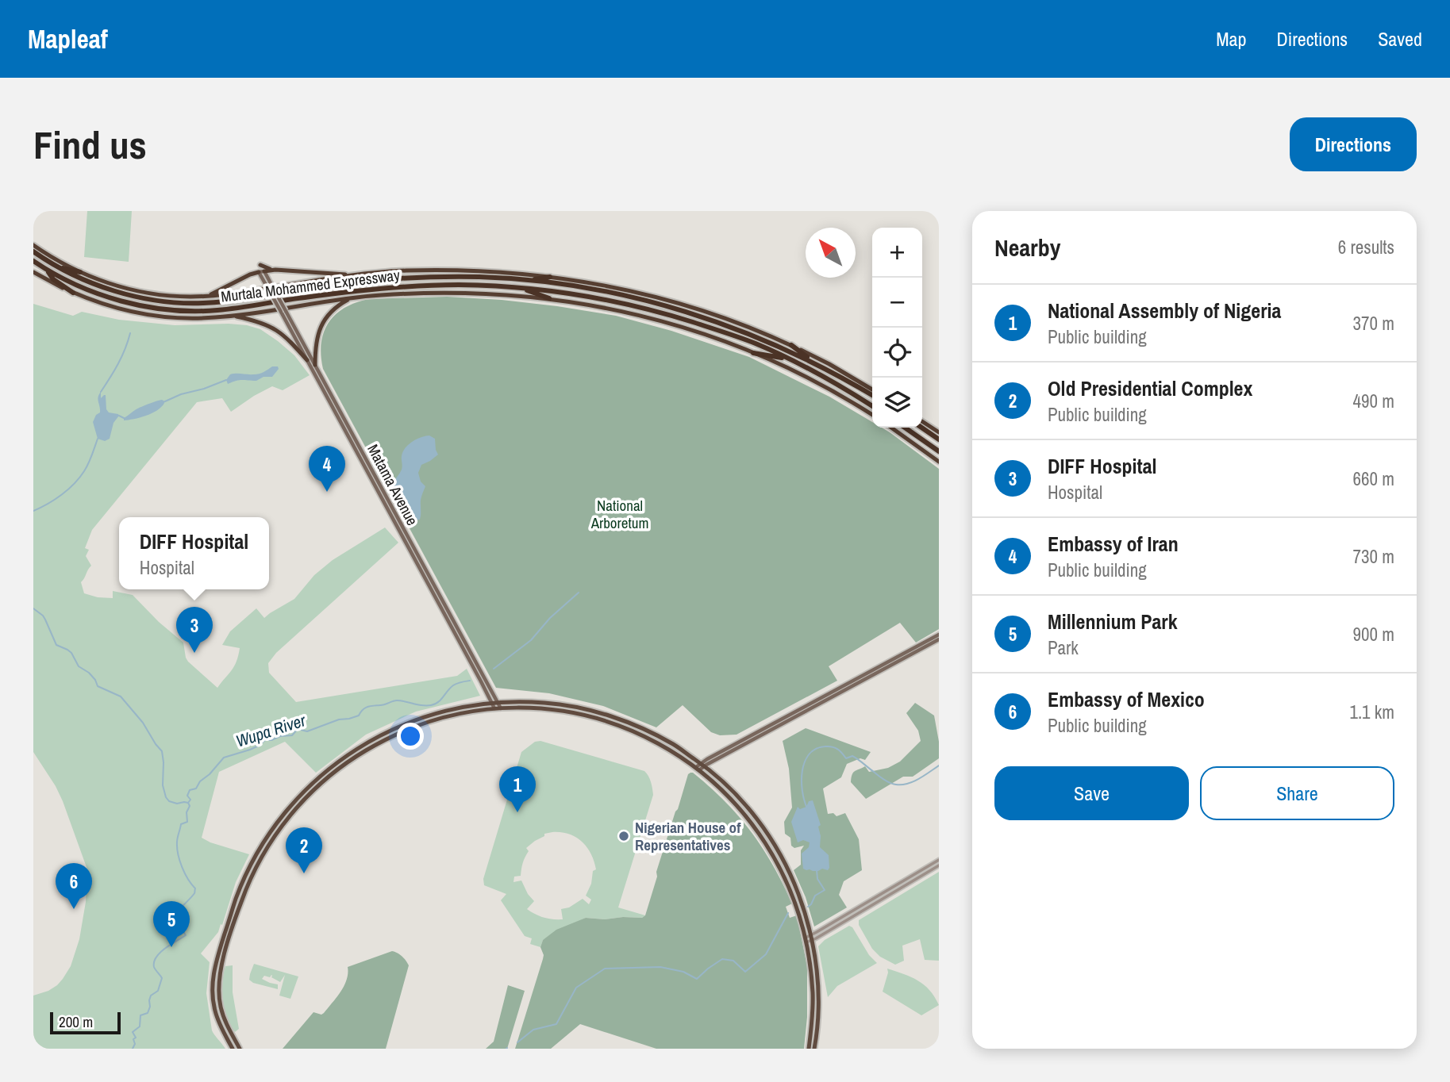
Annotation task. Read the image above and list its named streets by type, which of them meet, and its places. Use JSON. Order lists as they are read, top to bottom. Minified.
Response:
{"streets":{"highway":["Murtala Mohammed Expressway"],"main road":["Matama Avenue"]},"water":["Wupa River"],"parks":["National Arboretum"],"places":["Nigerian House of Representatives"],"scale_bar":"200 m","north":"top left","page":{"header":"Mapleaf","nav":["Map","Directions","Saved"],"buttons":["Directions",["Save","Share"]],"title":"Find us","heading":["Nearby","6 results"],"map_buttons":["+","−"],"list":[{"mark":"1","name":"National Assembly of Nigeria","note":"Public building","value":"370 m"},{"mark":"2","name":"Old Presidential Complex","note":"Public building","value":"490 m"},{"mark":"3","name":"DIFF Hospital","note":"Hospital","value":"660 m"},{"mark":"4","name":"Embassy of Iran","note":"Public building","value":"730 m"},{"mark":"5","name":"Millennium Park","note":"Park","value":"900 m"},{"mark":"6","name":"Embassy of Mexico","note":"Public building","value":"1.1 km"}],"pins":["4","3","1","2","6","5"],"popup":["DIFF Hospital","Hospital"],"scale":"200 m"}}
